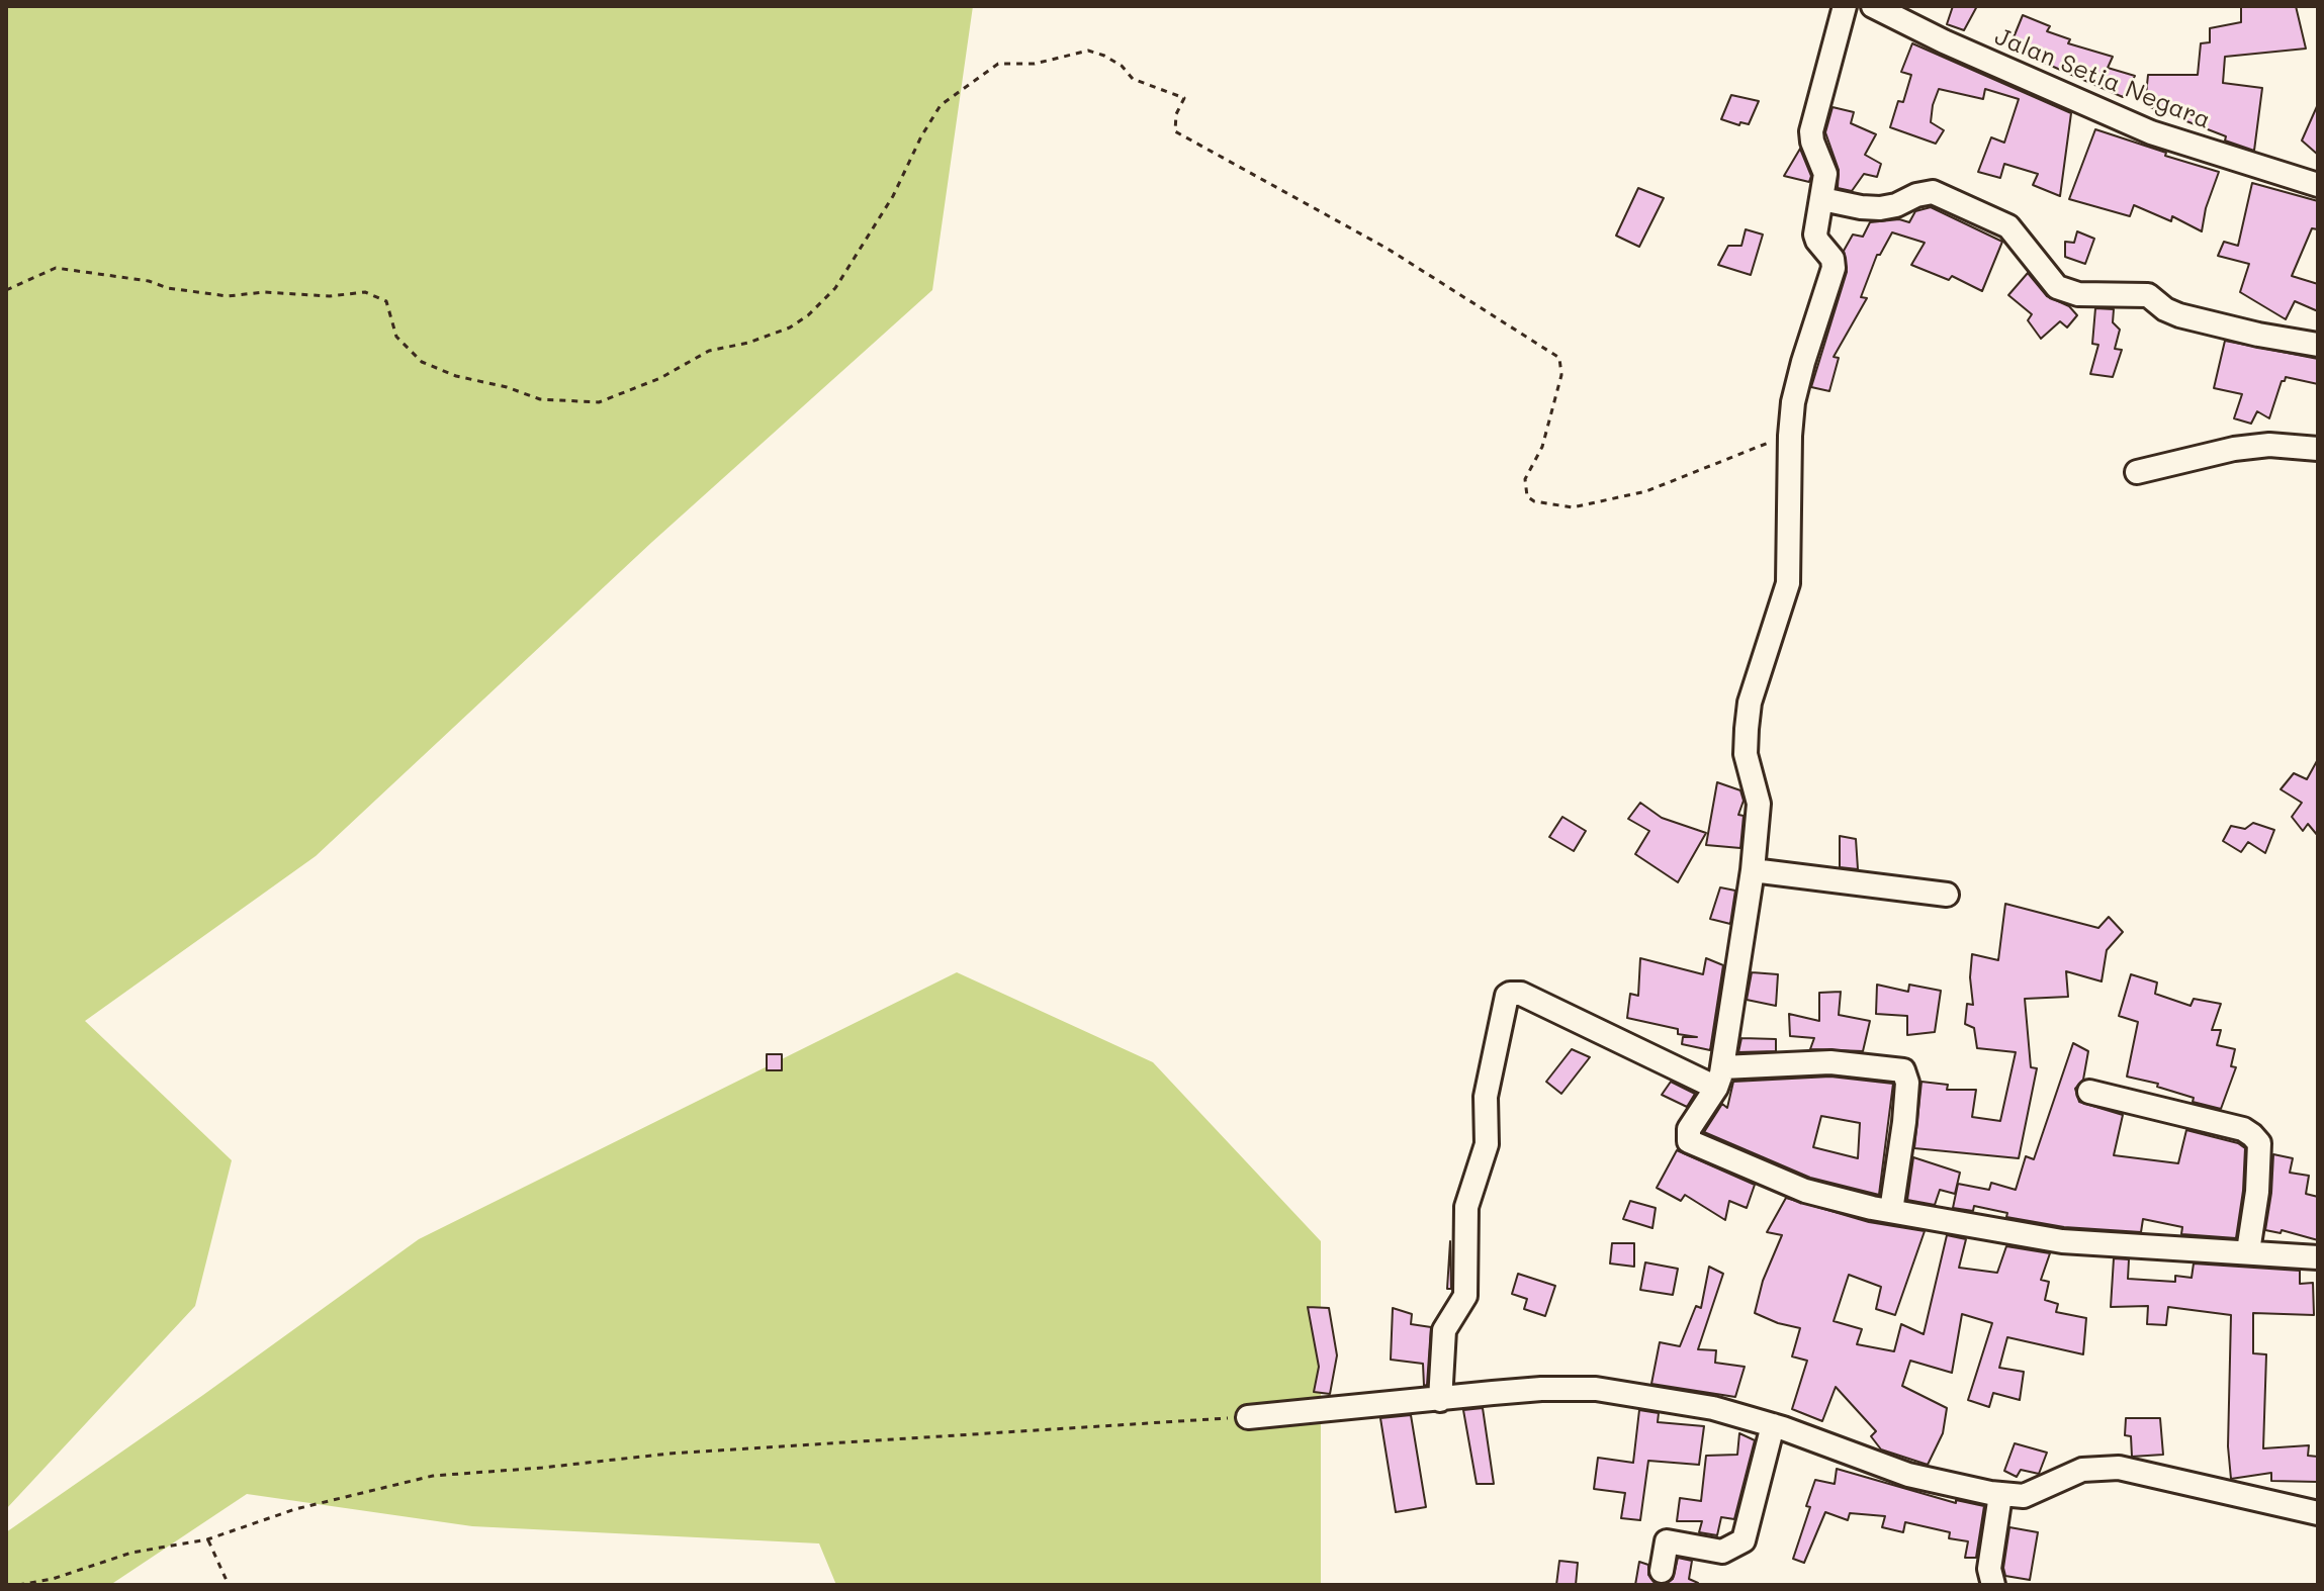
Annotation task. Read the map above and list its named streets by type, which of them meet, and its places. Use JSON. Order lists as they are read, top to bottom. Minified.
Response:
{"streets":{"street":["Jalan Setia Negara"]}}
